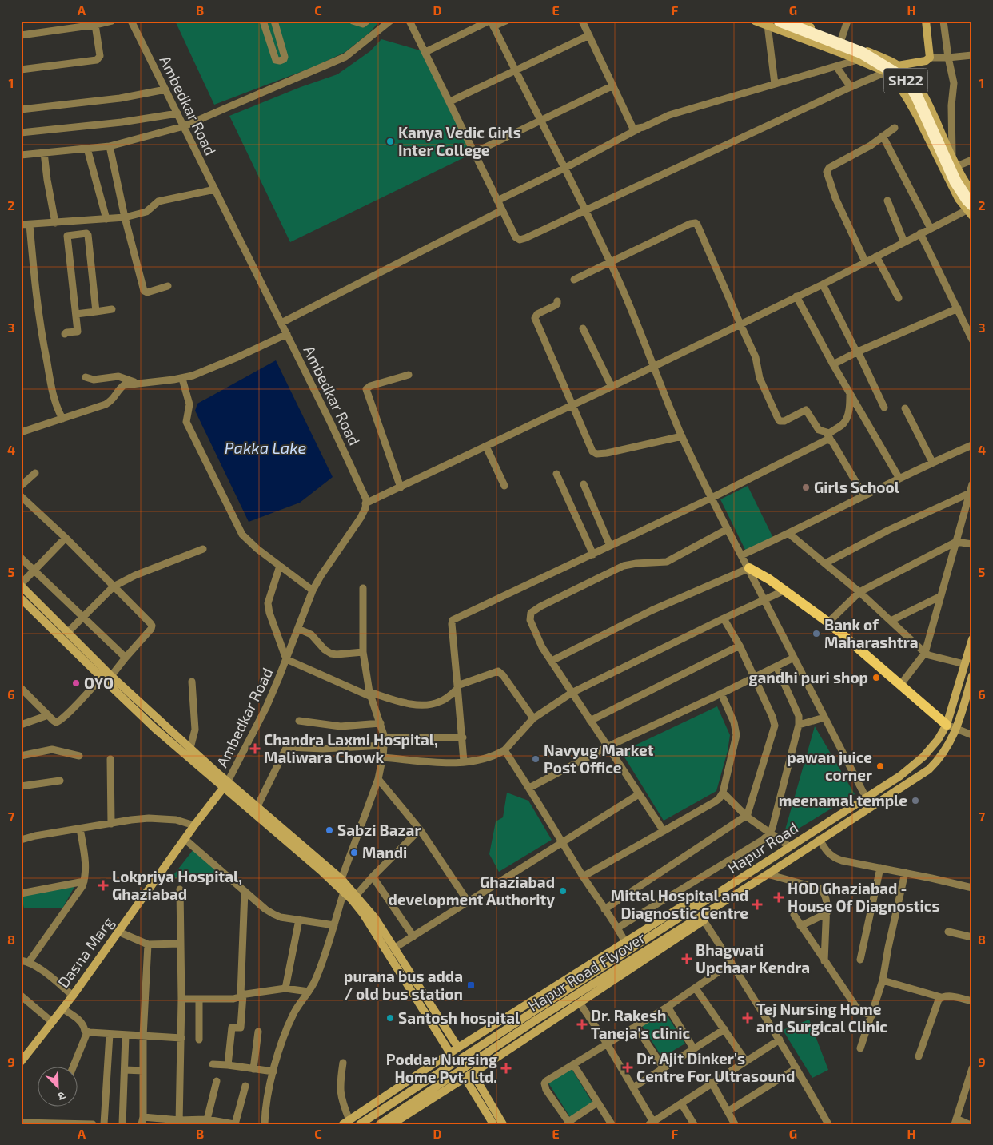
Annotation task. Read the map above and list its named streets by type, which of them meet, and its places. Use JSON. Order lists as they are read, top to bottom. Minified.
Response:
{"streets":{"highway":["SH22"],"street":["Ambedkar Road","Hapur Road","Dasna Marg","Hapur Road Flyover"]},"crossings":[["Ambedkar Road","Dasna Marg"],["Hapur Road","Hapur Road Flyover"]],"water":["Pakka Lake"],"places":{"other":["Kanya Vedic Girls Inter College","Girls School","Bank of Maharashtra","gandhi puri shop","OYO","Navyug Market Post Office","pawan juice corner","meenamal temple","Sabzi Bazar","Mandi","Ghaziabad development Authority","Santosh hospital"],"health":["Chandra Laxmi Hospital, Maliwara Chowk","Lokpriya Hospital, Ghaziabad","HOD Ghaziabad - House Of Diagnostics","Mittal Hospital and Diagnostic Centre","Bhagwati Upchaar Kendra","Tej Nursing Home and Surgical Clinic","Dr. Rakesh Taneja's clinic","Dr. Ajit Dinker's Centre For Ultrasound","Poddar Nursing Home Pvt. Ltd."],"transit":["purana bus adda / old bus station"]},"north":"bottom right","grid":{"columns":["A","B","C","D","E","F","G","H"],"rows":["1","2","3","4","5","6","7","8","9"]}}
